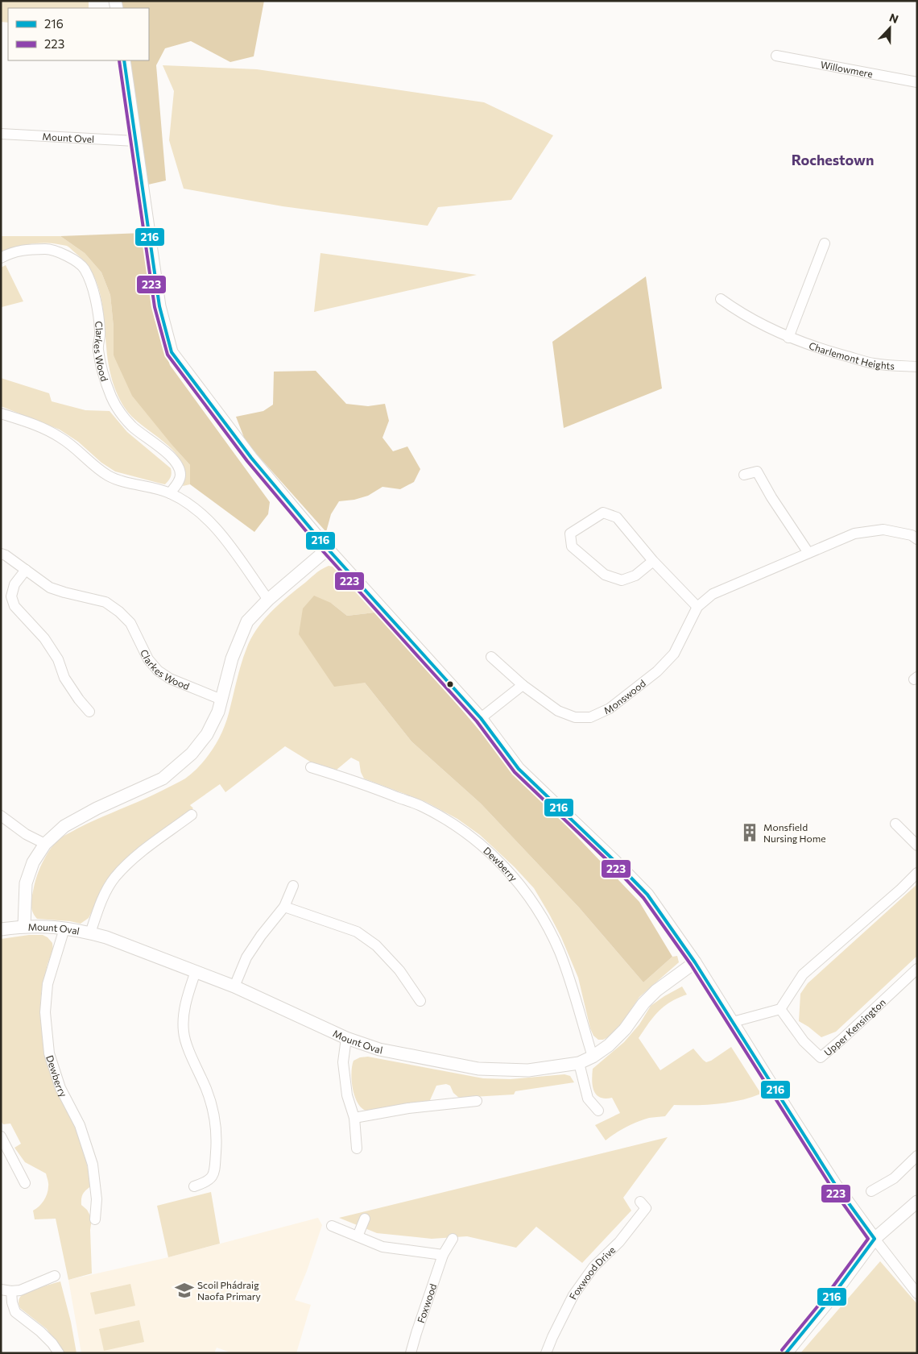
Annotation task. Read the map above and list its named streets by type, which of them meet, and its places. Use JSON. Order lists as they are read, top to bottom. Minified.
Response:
{"streets":{"street":["Willowmere","Mount Ovel","Clarkes Wood","Charlemont Heights","Monswood","Dewberry","Mount Oval","Upper Kensington","Foxwood Drive","Foxwood"]},"crossings":[["Dewberry","Mount Oval"]],"districts":["Rochestown"],"places":{"building":["Monsfield Nursing Home"],"school or university":["Scoil Phádraig Naofa Primary"]},"lines":["transit line 216","transit line 223"],"legend":["216","223"],"north":"top"}
